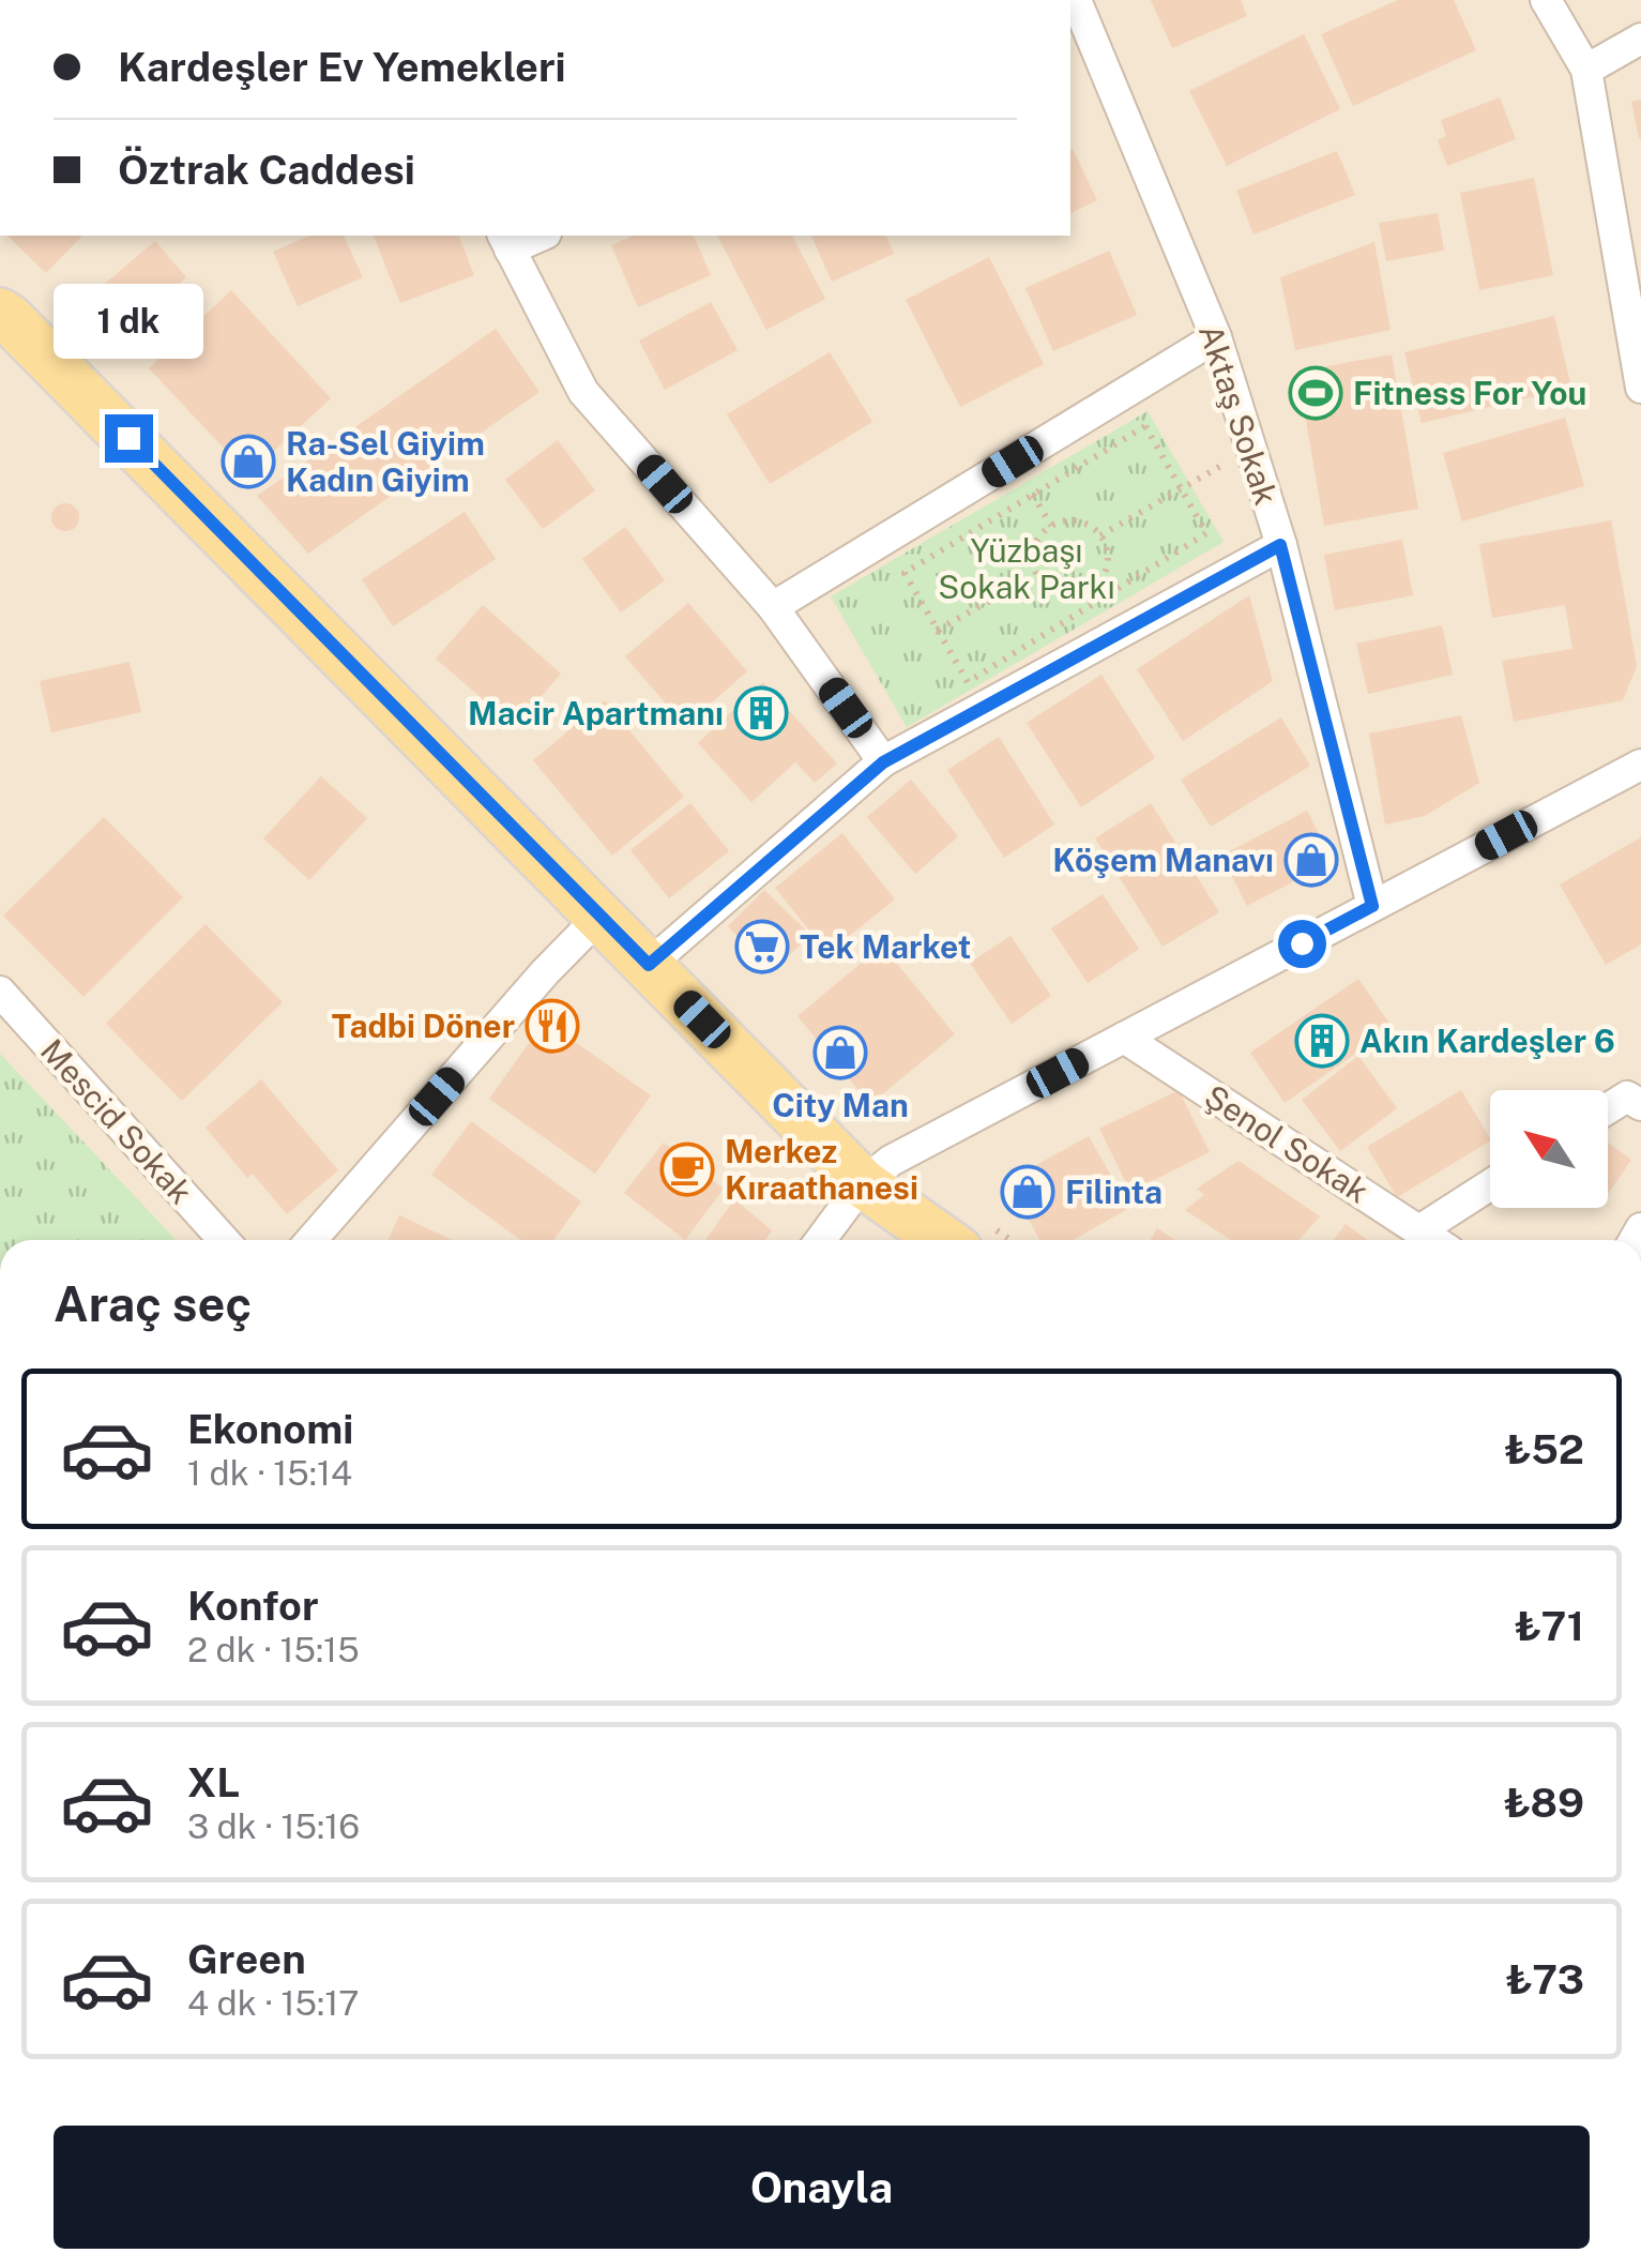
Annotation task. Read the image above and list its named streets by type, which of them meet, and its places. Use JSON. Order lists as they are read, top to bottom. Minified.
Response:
{"streets":{"street":["Aktaş Sokak","Mescid Sokak","Şenol Sokak"]},"parks":["Yüzbaşı Sokak Parkı"],"places":{"sports":["Fitness For You"],"shop":["Ra-Sel Giyim Kadın Giyim","Köşem Manavı","City Man","Filinta"],"building":["Macir Apartmanı","Akın Kardeşler 6"],"supermarket":["Tek Market"],"restaurant":["Tadbi Döner"],"cafe":["Merkez Kıraathanesi"]},"north":"top left","page":{"banner":["Kardeşler Ev Yemekleri","Öztrak Caddesi"],"bubble":"1 dk","heading":"Araç seç","list":[{"name":"Ekonomi","note":"1 dk · 15:14","value":"₺52"},{"name":"Konfor","note":"2 dk · 15:15","value":"₺71"},{"name":"XL","note":"3 dk · 15:16","value":"₺89"},{"name":"Green","note":"4 dk · 15:17","value":"₺73"}],"buttons":"Onayla"}}
